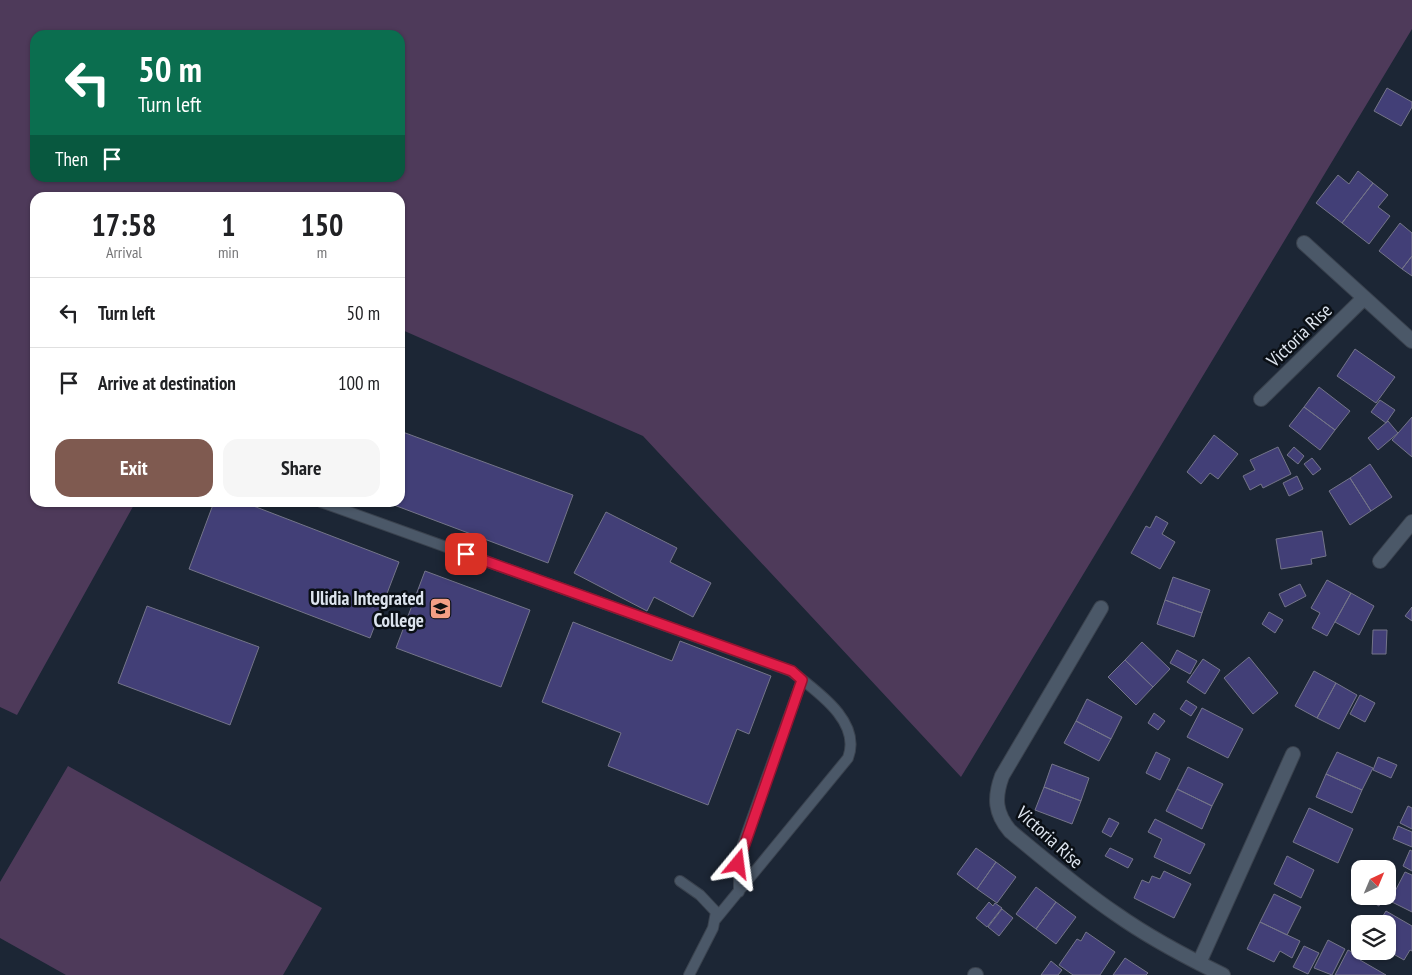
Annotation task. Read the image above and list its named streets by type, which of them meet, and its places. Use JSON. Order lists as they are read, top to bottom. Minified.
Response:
{"streets":{"street":["Victoria Rise"]},"places":{"school or university":["Ulidia Integrated College"]},"north":"top right","page":{"turn":["50 m","Turn left"],"then":"Then","eta":["17:58","Arrival","1","min","150","m"],"list":[{"name":"Turn left","value":"50 m"},{"name":"Arrive at destination","value":"100 m"}],"buttons":["Exit","Share"]}}
